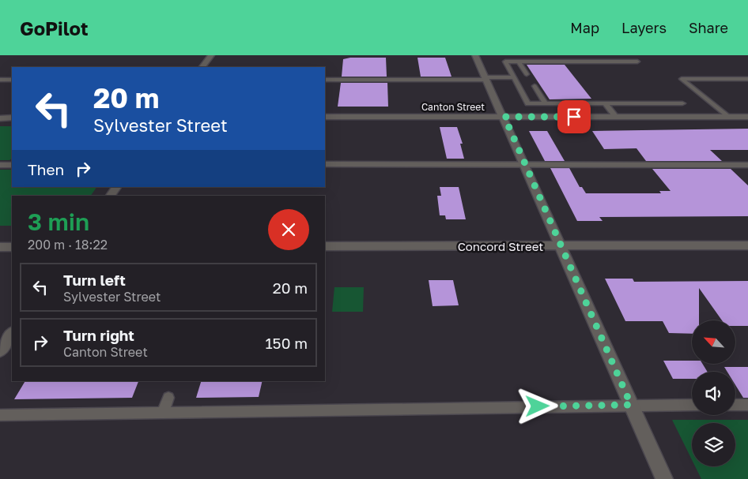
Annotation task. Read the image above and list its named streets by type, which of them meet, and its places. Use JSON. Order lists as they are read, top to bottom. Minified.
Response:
{"streets":{"street":["Canton Street","Concord Street"]},"north":"top left","page":{"header":"GoPilot","nav":["Map","Layers","Share"],"turn":["20 m","Sylvester Street"],"then":"Then","heading":["3 min","200 m · 18:22"],"list":[{"name":"Turn left","note":"Sylvester Street","value":"20 m"},{"name":"Turn right","note":"Canton Street","value":"150 m"}]}}
